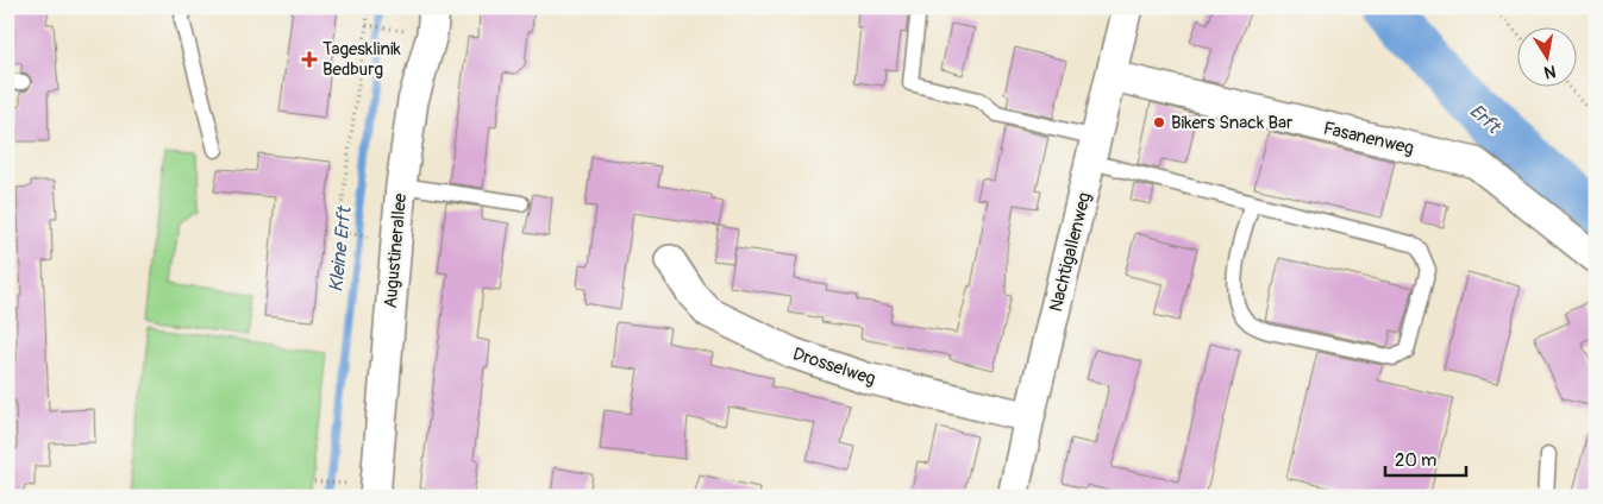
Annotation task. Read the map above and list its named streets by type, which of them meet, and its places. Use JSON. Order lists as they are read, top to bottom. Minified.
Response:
{"streets":{"street":["Fasanenweg","Augustinerallee","Nachtigallenweg","Drosselweg"]},"crossings":[["Fasanenweg","Nachtigallenweg"],["Nachtigallenweg","Drosselweg"]],"water":["Erft","Kleine Erft"],"places":{"health":["Tagesklinik Bedburg"],"other":["Bikers Snack Bar"]},"scale_bar":"20 m","north":"bottom"}
